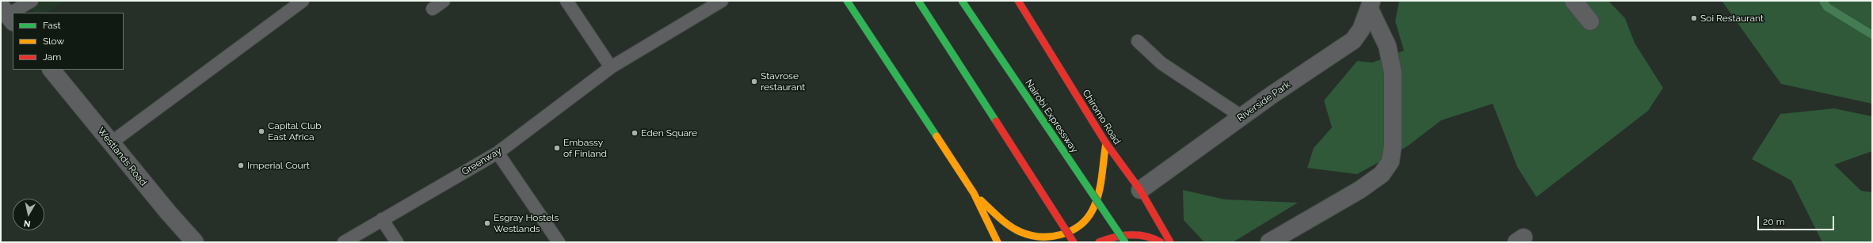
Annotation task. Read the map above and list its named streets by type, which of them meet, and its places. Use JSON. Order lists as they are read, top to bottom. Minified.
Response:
{"streets":{"highway":["Nairobi Expressway","Chiromo Road"],"street":["Riverside Park","Westlands Road"],"lane":["Greenway"]},"crossings":[["Riverside Park","Chiromo Road"]],"places":["Soi Restaurant","Stavrose restaurant","Capital Club East Africa","Eden Square","Embassy of Finland","Imperial Court","Esgray Hostels Westlands"],"legend":["Fast","Slow","Jam"],"scale_bar":"20 m","north":"bottom"}
